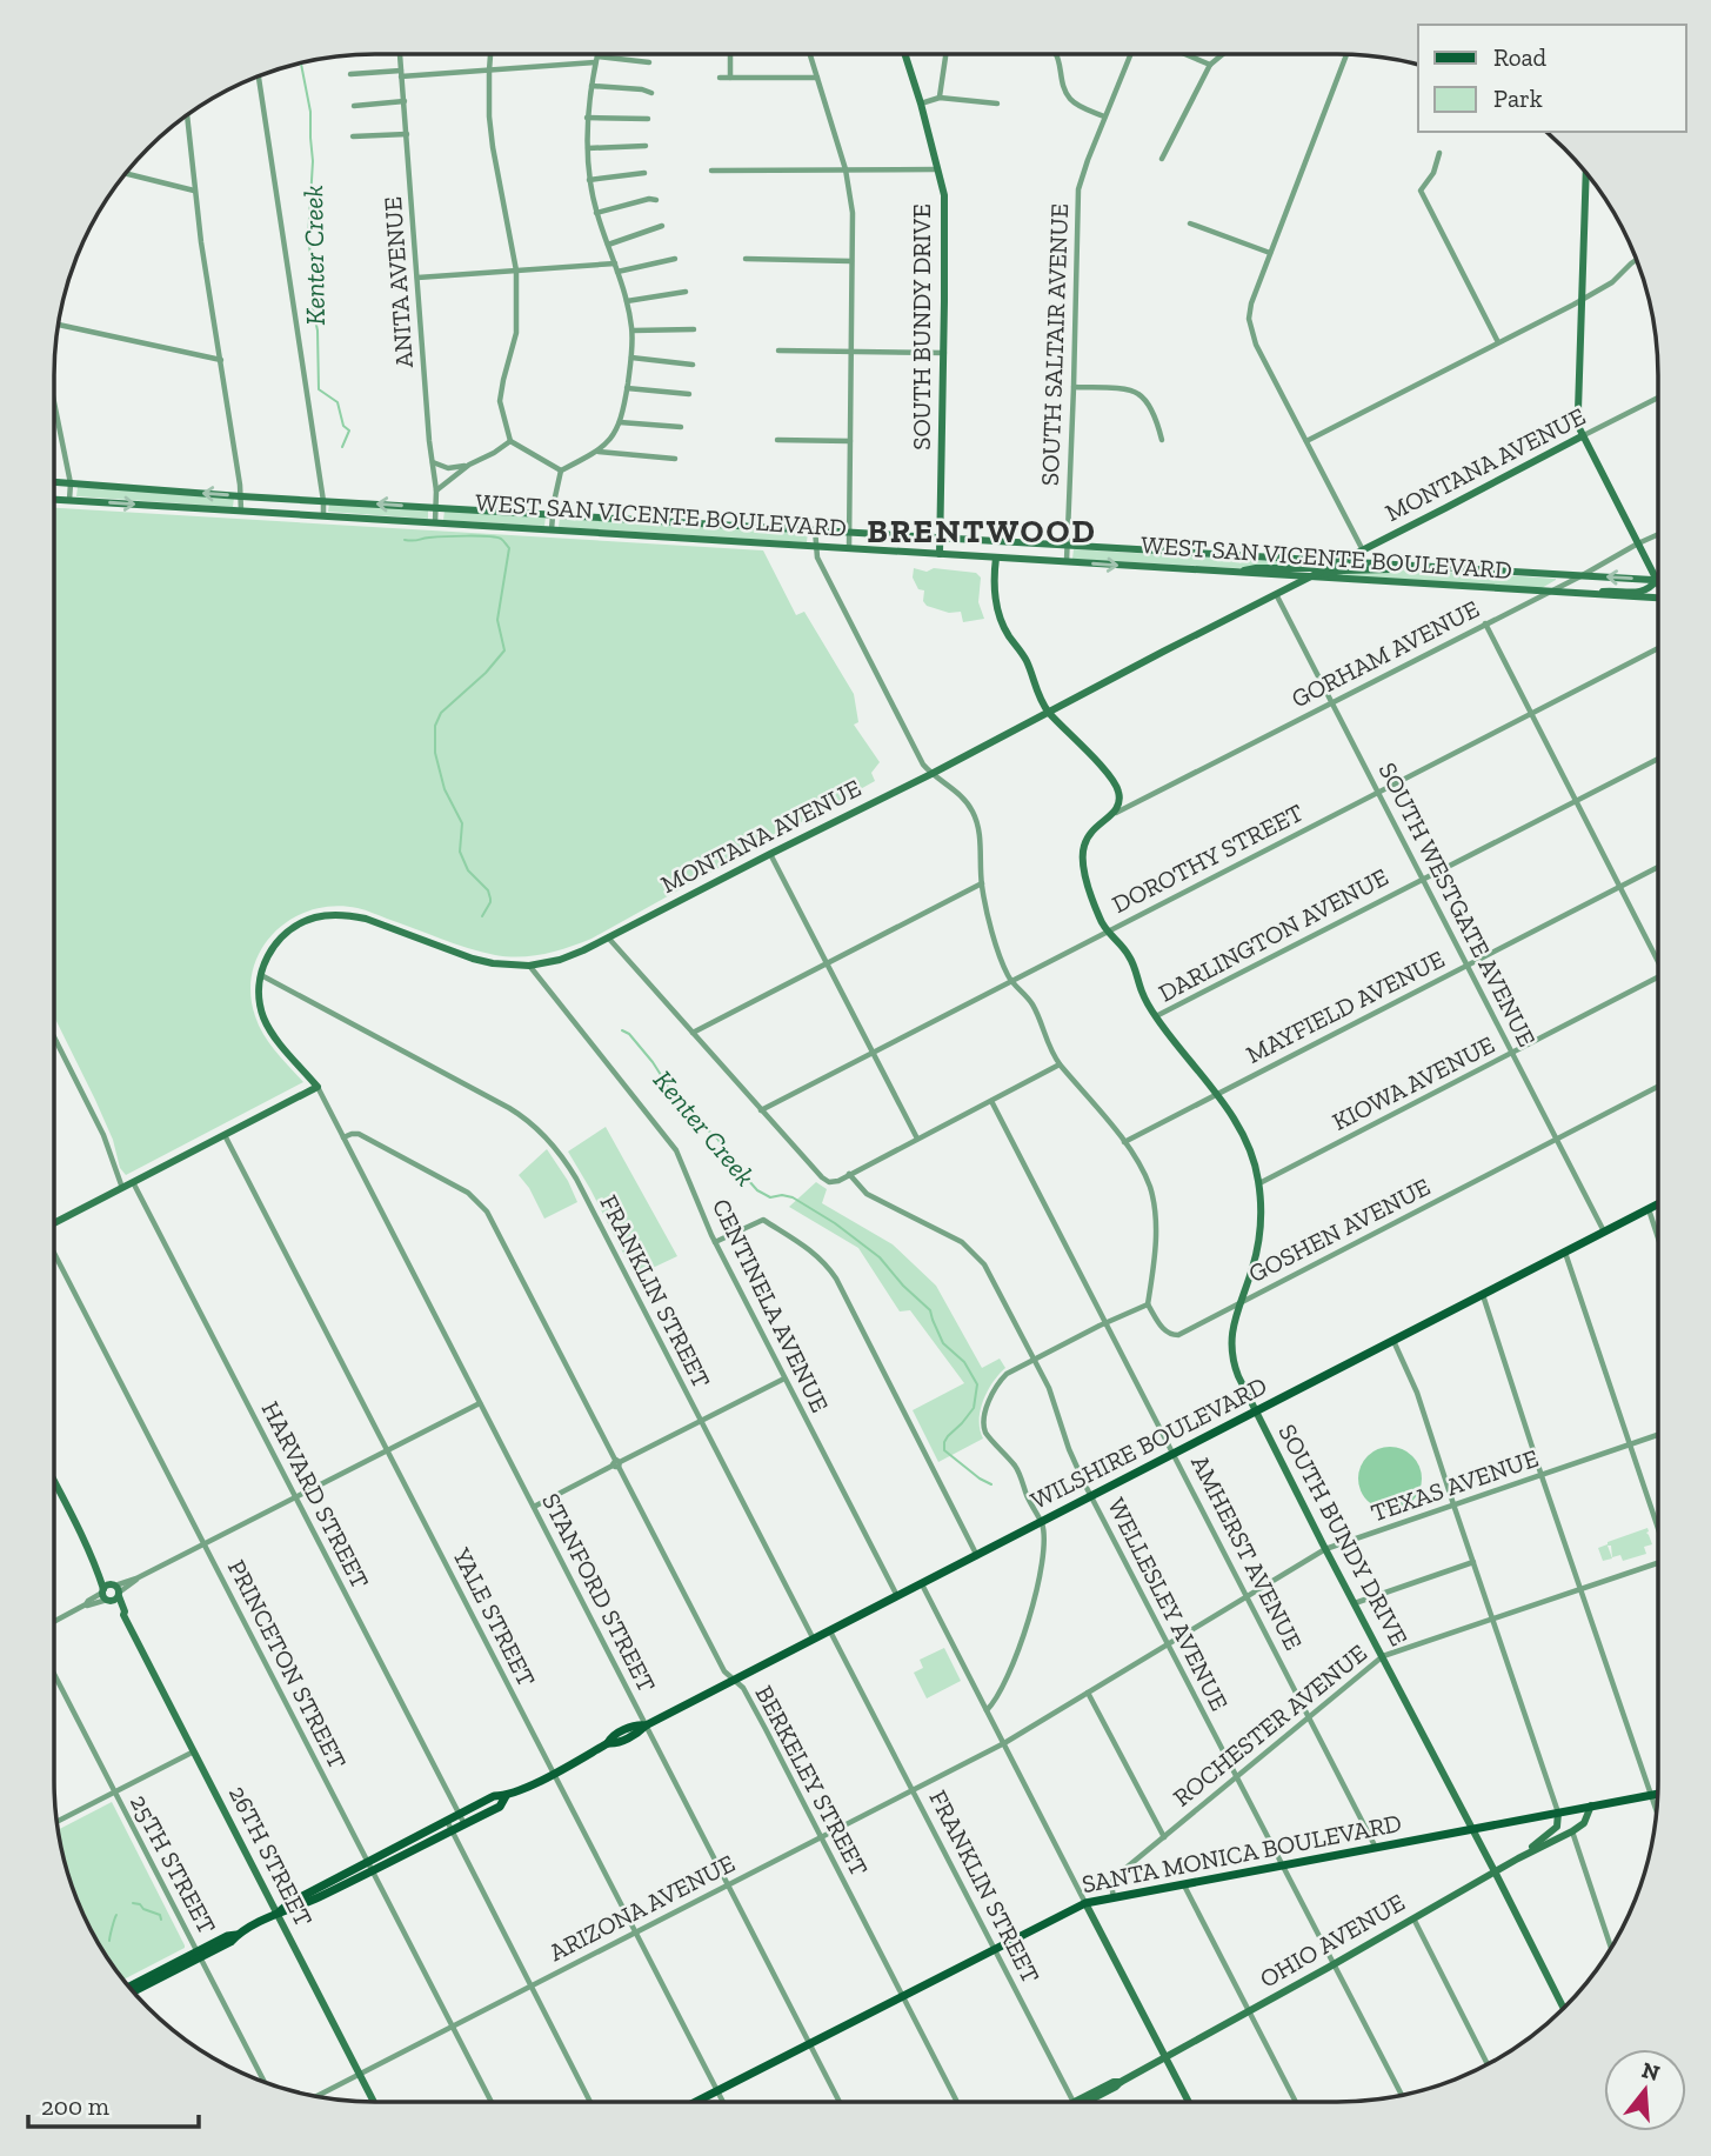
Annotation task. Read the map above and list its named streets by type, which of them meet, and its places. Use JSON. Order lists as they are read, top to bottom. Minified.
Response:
{"streets":{"main road":["WILSHIRE BOULEVARD","SANTA MONICA BOULEVARD"],"street":["ANITA AVENUE","SOUTH BUNDY DRIVE","SOUTH SALTAIR AVENUE","MONTANA AVENUE","WEST SAN VICENTE BOULEVARD","GORHAM AVENUE","DOROTHY STREET","SOUTH WESTGATE AVENUE","DARLINGTON AVENUE","MAYFIELD AVENUE","KIOWA AVENUE","GOSHEN AVENUE","FRANKLIN STREET","CENTINELA AVENUE","TEXAS AVENUE","HARVARD STREET","AMHERST AVENUE","STANFORD STREET","WELLESLEY AVENUE","YALE STREET","PRINCETON STREET","ROCHESTER AVENUE","BERKELEY STREET","26TH STREET","25TH STREET","ARIZONA AVENUE","OHIO AVENUE"]},"crossings":[["ANITA AVENUE","WEST SAN VICENTE BOULEVARD"],["SOUTH BUNDY DRIVE","WEST SAN VICENTE BOULEVARD"],["SOUTH BUNDY DRIVE","GORHAM AVENUE"],["SOUTH BUNDY DRIVE","DOROTHY STREET"],["SOUTH BUNDY DRIVE","DARLINGTON AVENUE"],["SOUTH BUNDY DRIVE","MAYFIELD AVENUE"],["SOUTH BUNDY DRIVE","KIOWA AVENUE"],["SOUTH BUNDY DRIVE","GOSHEN AVENUE"],["SOUTH BUNDY DRIVE","WILSHIRE BOULEVARD"],["SOUTH BUNDY DRIVE","TEXAS AVENUE"],["SOUTH BUNDY DRIVE","ROCHESTER AVENUE"],["SOUTH BUNDY DRIVE","SANTA MONICA BOULEVARD"],["SOUTH BUNDY DRIVE","OHIO AVENUE"],["SOUTH SALTAIR AVENUE","WEST SAN VICENTE BOULEVARD"],["MONTANA AVENUE","WEST SAN VICENTE BOULEVARD"],["MONTANA AVENUE","SOUTH WESTGATE AVENUE"],["MONTANA AVENUE","FRANKLIN STREET"],["MONTANA AVENUE","CENTINELA AVENUE"],["WEST SAN VICENTE BOULEVARD","GORHAM AVENUE"],["GORHAM AVENUE","SOUTH WESTGATE AVENUE"],["DOROTHY STREET","SOUTH WESTGATE AVENUE"],["SOUTH WESTGATE AVENUE","DARLINGTON AVENUE"],["SOUTH WESTGATE AVENUE","MAYFIELD AVENUE"],["SOUTH WESTGATE AVENUE","KIOWA AVENUE"],["SOUTH WESTGATE AVENUE","GOSHEN AVENUE"],["SOUTH WESTGATE AVENUE","WILSHIRE BOULEVARD"],["FRANKLIN STREET","WILSHIRE BOULEVARD"],["FRANKLIN STREET","SANTA MONICA BOULEVARD"],["FRANKLIN STREET","ARIZONA AVENUE"],["CENTINELA AVENUE","WILSHIRE BOULEVARD"],["WILSHIRE BOULEVARD","HARVARD STREET"],["WILSHIRE BOULEVARD","AMHERST AVENUE"],["WILSHIRE BOULEVARD","STANFORD STREET"],["WILSHIRE BOULEVARD","WELLESLEY AVENUE"],["WILSHIRE BOULEVARD","YALE STREET"],["WILSHIRE BOULEVARD","PRINCETON STREET"],["WILSHIRE BOULEVARD","BERKELEY STREET"],["WILSHIRE BOULEVARD","26TH STREET"],["WILSHIRE BOULEVARD","25TH STREET"],["TEXAS AVENUE","AMHERST AVENUE"],["TEXAS AVENUE","WELLESLEY AVENUE"],["TEXAS AVENUE","ARIZONA AVENUE"],["AMHERST AVENUE","ROCHESTER AVENUE"],["AMHERST AVENUE","SANTA MONICA BOULEVARD"],["STANFORD STREET","BERKELEY STREET"],["STANFORD STREET","SANTA MONICA BOULEVARD"],["STANFORD STREET","ARIZONA AVENUE"],["WELLESLEY AVENUE","ROCHESTER AVENUE"],["WELLESLEY AVENUE","SANTA MONICA BOULEVARD"],["WELLESLEY AVENUE","OHIO AVENUE"],["YALE STREET","SANTA MONICA BOULEVARD"],["YALE STREET","ARIZONA AVENUE"],["PRINCETON STREET","ARIZONA AVENUE"],["ROCHESTER AVENUE","SANTA MONICA BOULEVARD"],["BERKELEY STREET","SANTA MONICA BOULEVARD"],["BERKELEY STREET","ARIZONA AVENUE"],["SANTA MONICA BOULEVARD","OHIO AVENUE"],["26TH STREET","ARIZONA AVENUE"]],"districts":["BRENTWOOD"],"water":["Kenter Creek"],"legend":["Road","Park"],"scale_bar":"200 m","north":"top"}
